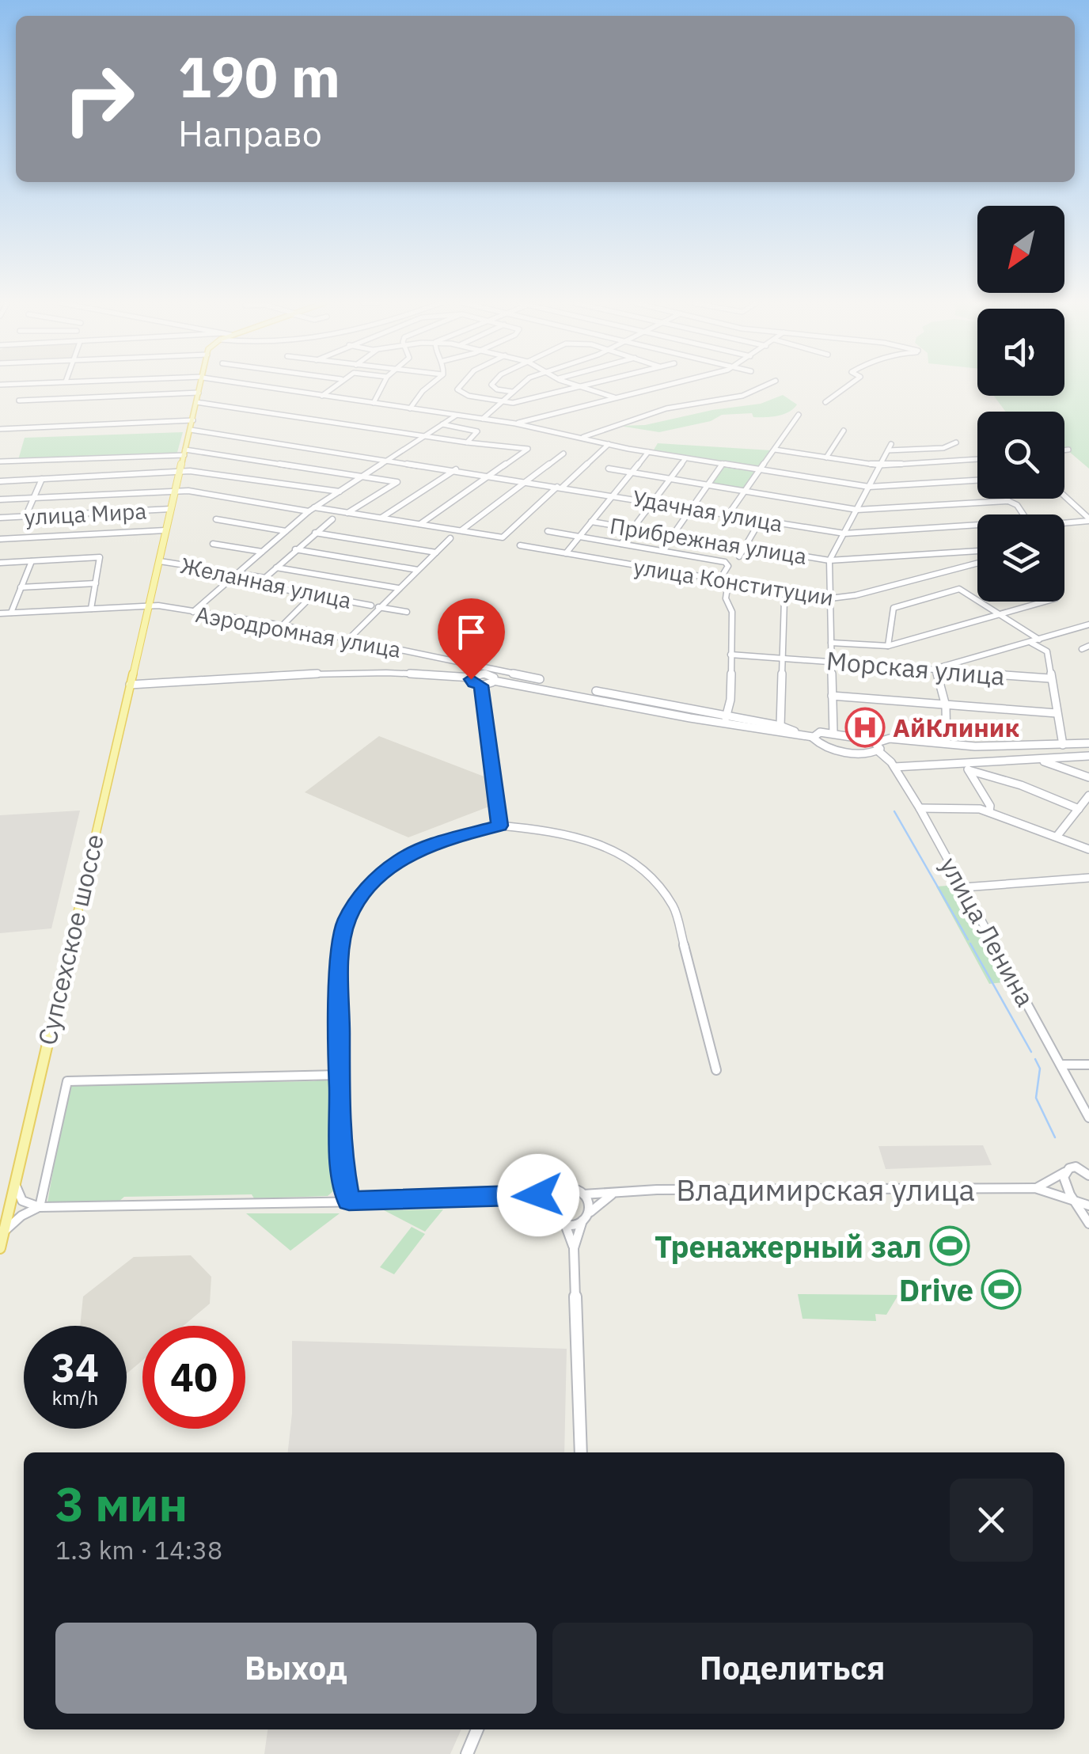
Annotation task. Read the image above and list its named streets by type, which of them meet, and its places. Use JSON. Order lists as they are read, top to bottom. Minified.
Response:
{"streets":{"main road":["Супсехское шоссе"],"street":["Удачная улица","улица Мира","Прибрежная улица","улица Конституции","Желанная улица","Аэродромная улица","Морская улица","улица Ленина","Владимирская улица"]},"crossings":[["Удачная улица","Супсехское шоссе"],["улица Мира","Супсехское шоссе"],["Желанная улица","Супсехское шоссе"],["Аэродромная улица","Супсехское шоссе"]],"places":{"hospital":["АйКлиник"],"sports":["Тренажерный зал","Drive"]},"north":"bottom left","page":{"turn":["190 m","Направо"],"speed":"34 km/h","limit":"40","heading":["3 мин","1.3 km · 14:38"],"buttons":["Выход","Поделиться"]}}
